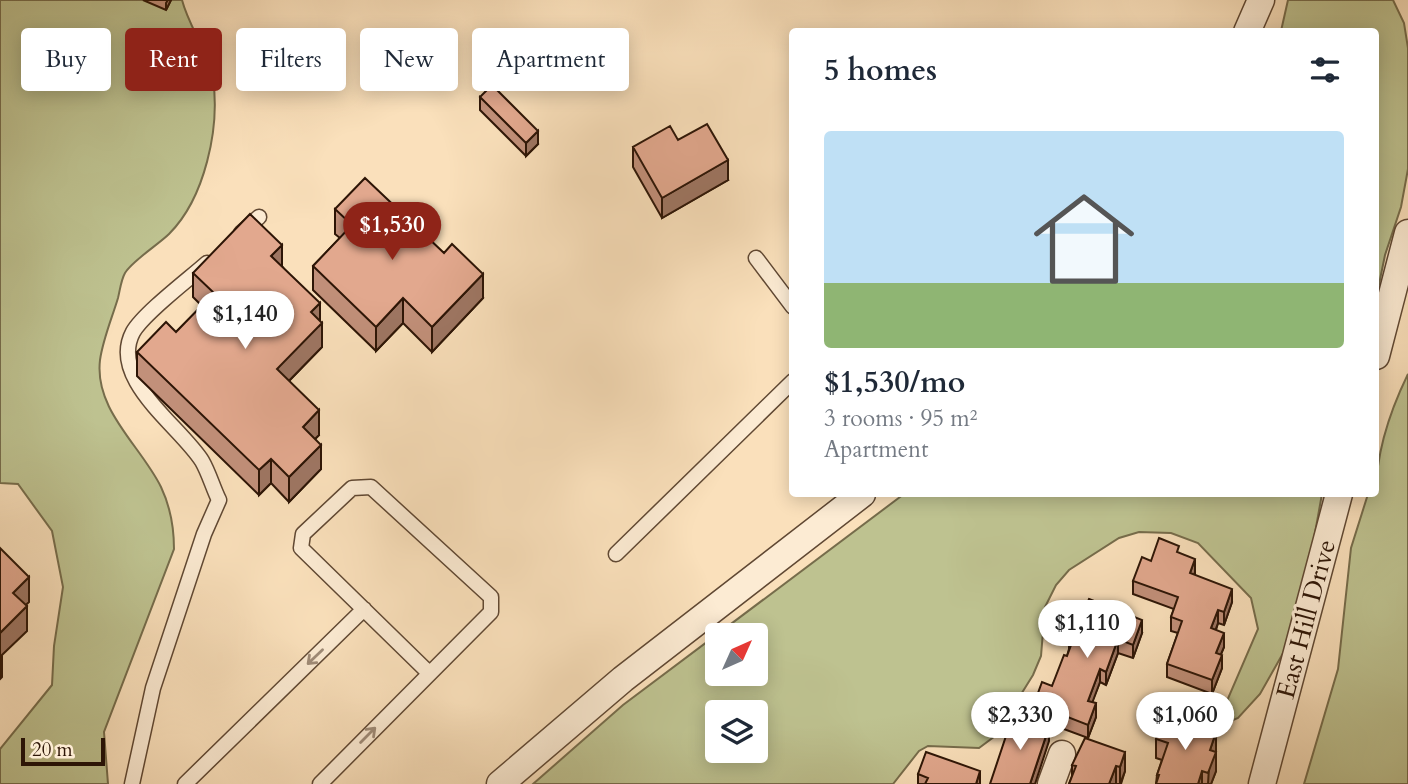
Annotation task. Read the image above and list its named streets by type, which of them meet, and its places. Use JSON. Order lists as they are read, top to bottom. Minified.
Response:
{"streets":{"street":["East Hill Drive"]},"scale_bar":"20 m","north":"top right","page":{"chip":["Buy","Rent","Filters","New","Apartment"],"heading":"5 homes","list":[{"name":"$1,530/mo","note":"3 rooms · 95 m² · Apartment"}],"price":["$1,530","$1,140","$1,110","$2,330","$1,060"],"scale":"20 m"}}
